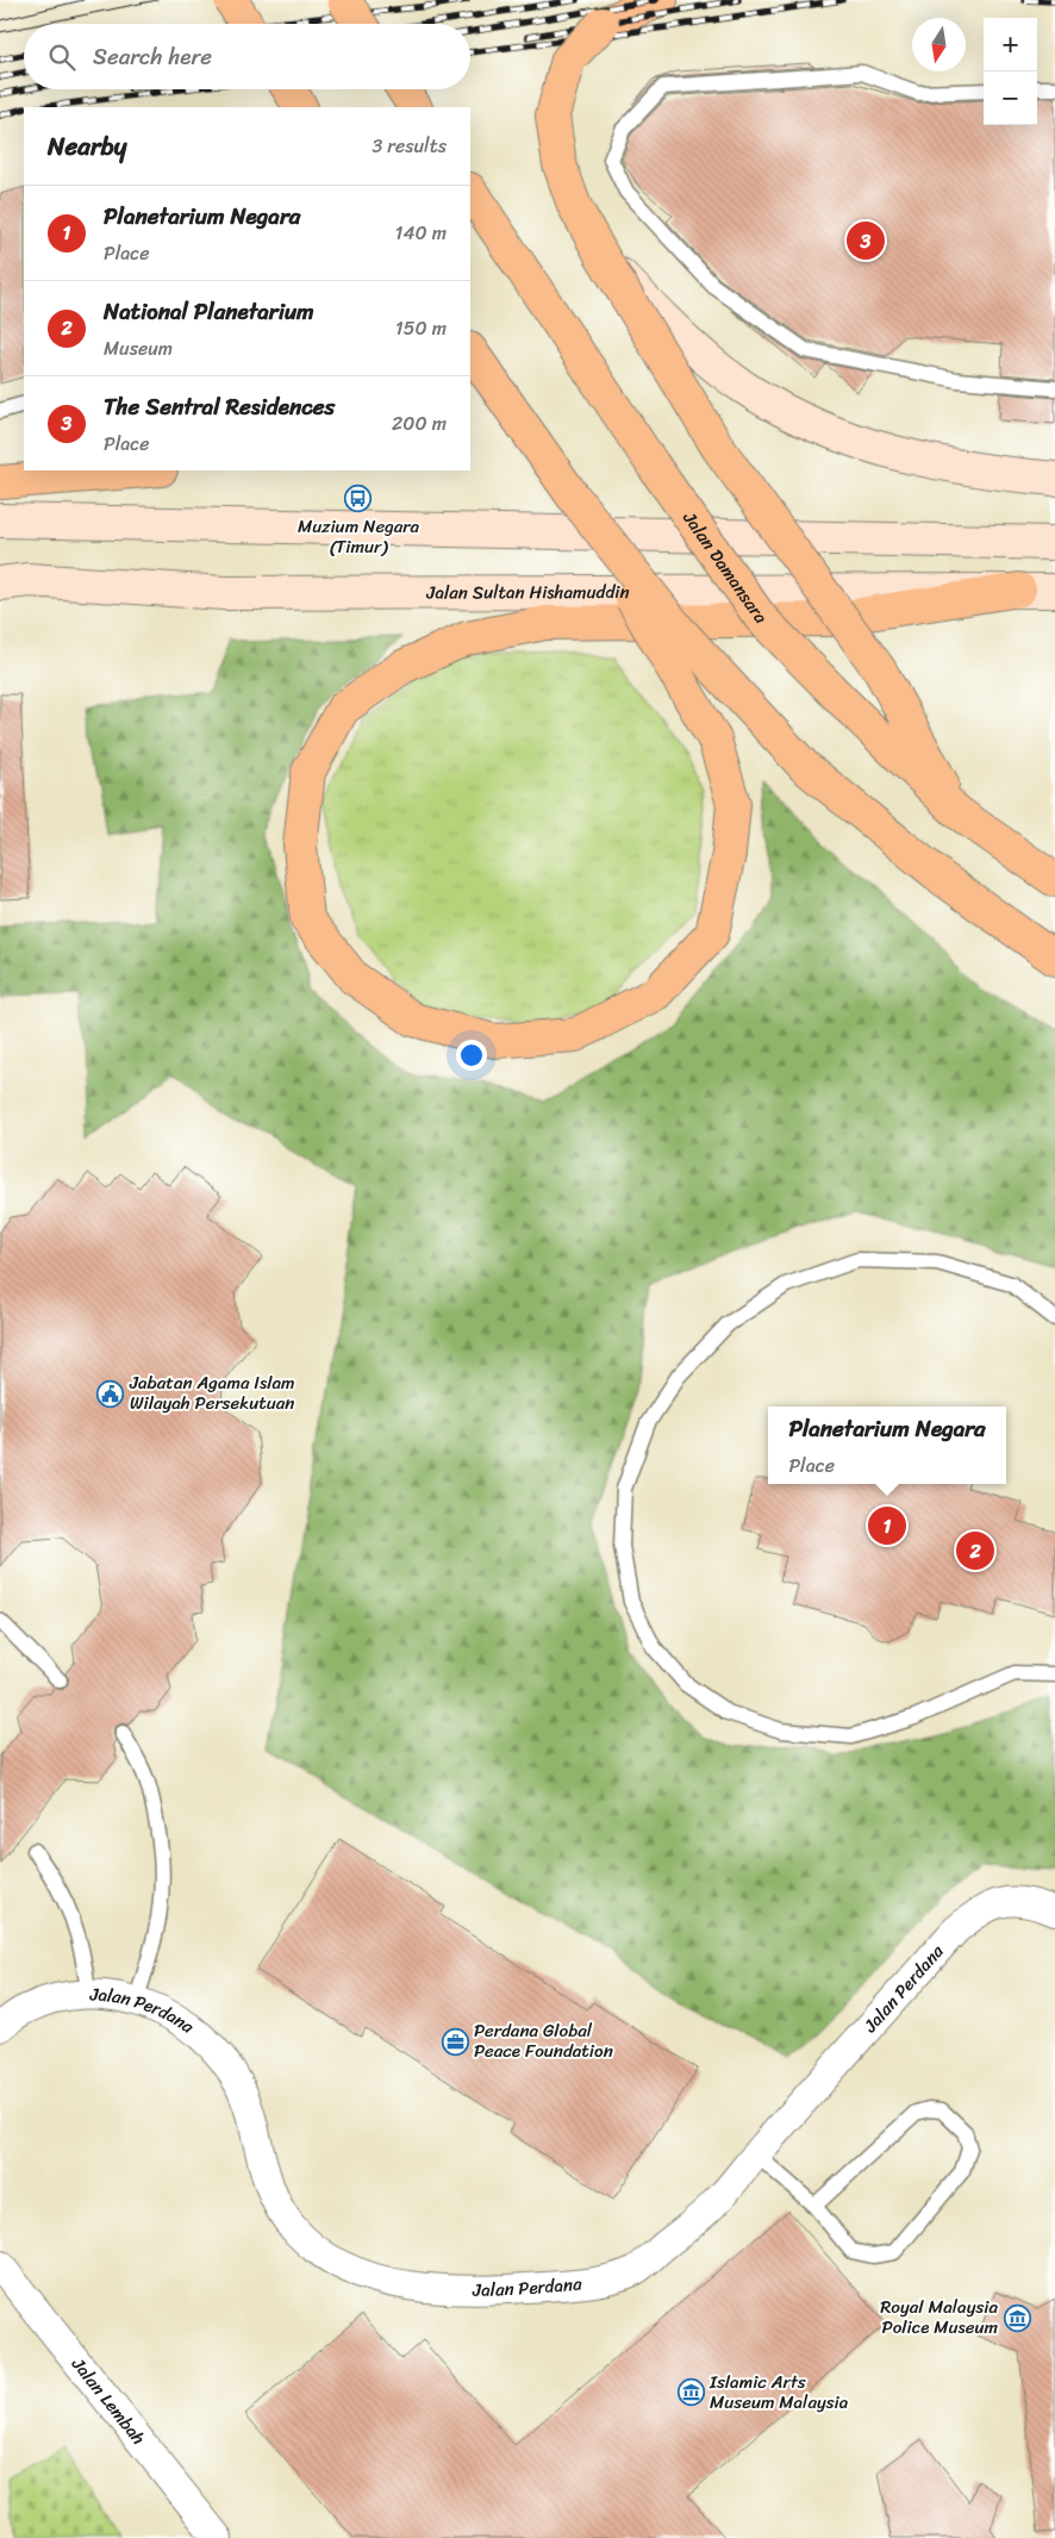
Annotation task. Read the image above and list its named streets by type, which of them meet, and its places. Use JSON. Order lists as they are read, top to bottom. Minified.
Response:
{"streets":{"main road":["Jalan Damansara","Jalan Sultan Hishamuddin"],"street":["Jalan Perdana","Jalan Lembah"]},"places":{"bus stop":["Muzium Negara (Timur)"],"public building":["Jabatan Agama Islam Wilayah Persekutuan"],"office":["Perdana Global Peace Foundation"],"museum":["Royal Malaysia Police Museum","Islamic Arts Museum Malaysia"]},"north":"bottom","page":{"map_buttons":["+","−"],"search":"Search here","heading":["Nearby","3 results"],"list":[{"mark":"1","name":"Planetarium Negara","note":"Place","value":"140 m"},{"mark":"2","name":"National Planetarium","note":"Museum","value":"150 m"},{"mark":"3","name":"The Sentral Residences","note":"Place","value":"200 m"}],"pins":["3","1","2"],"popup":["Planetarium Negara","Place"]}}
